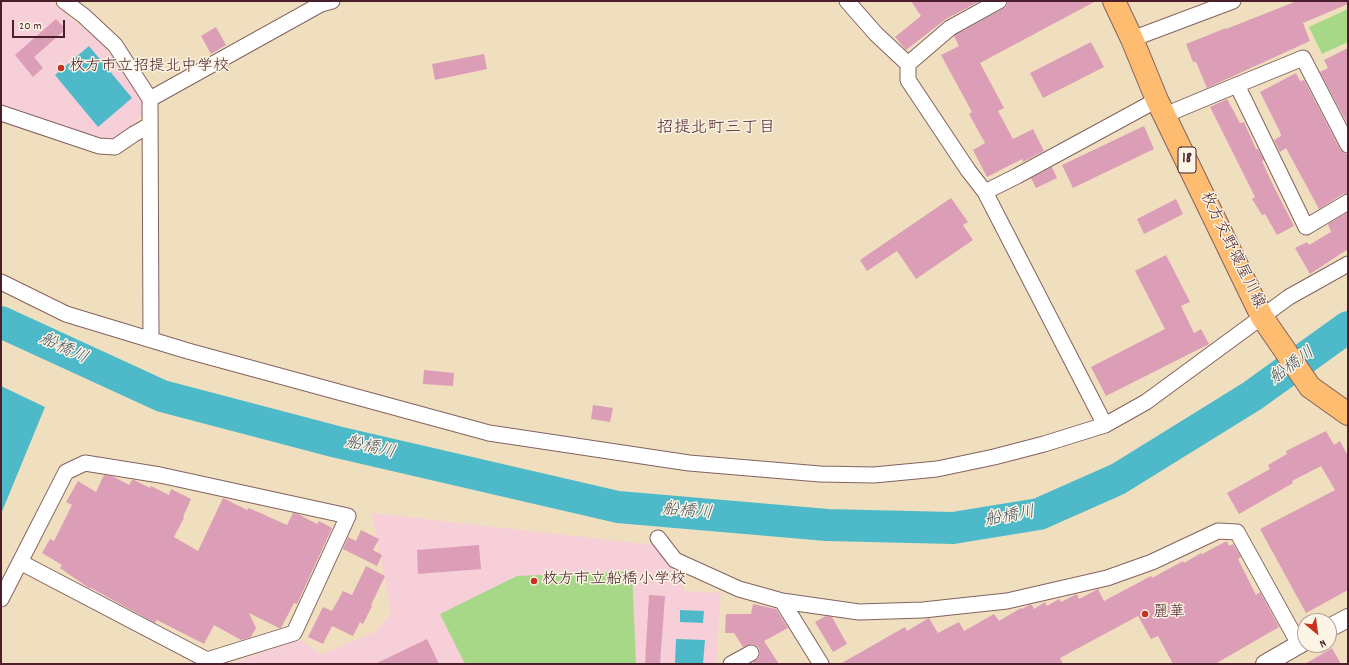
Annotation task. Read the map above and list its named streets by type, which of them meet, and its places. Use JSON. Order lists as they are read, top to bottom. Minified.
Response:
{"streets":{"main road":["18","枚方交野寝屋川線"]},"districts":["招提北町三丁目"],"water":["船橋川"],"places":["枚方市立招提北中学校","枚方市立船橋小学校","麗華"],"scale_bar":"20 m","north":"bottom right"}
